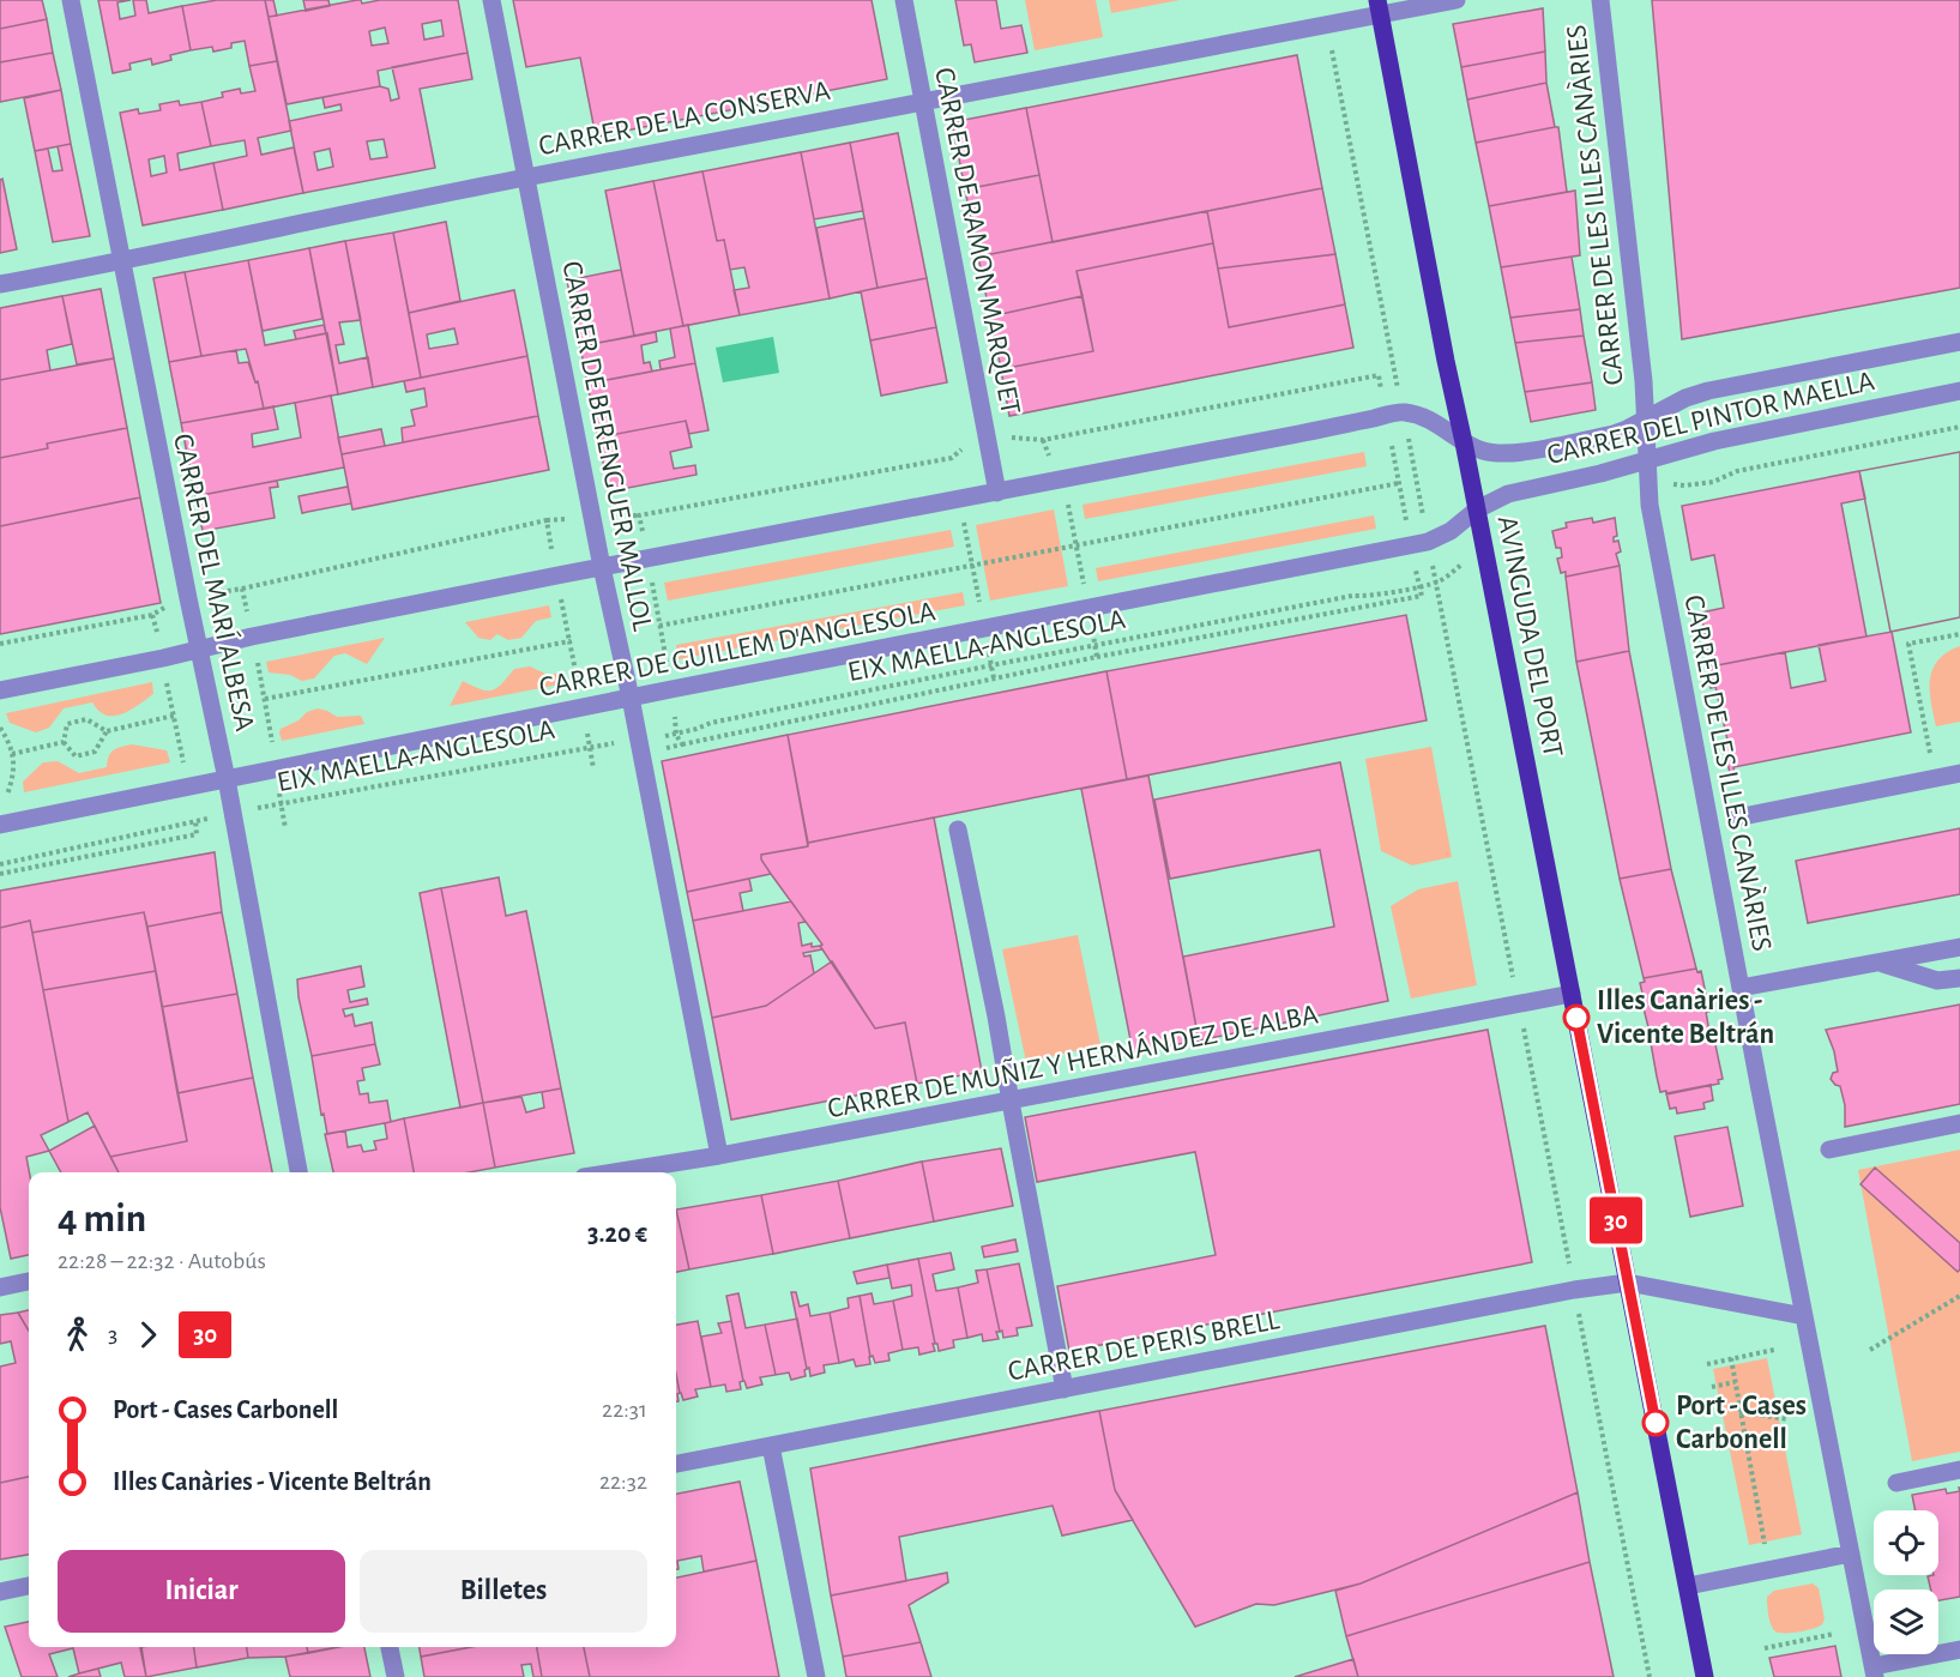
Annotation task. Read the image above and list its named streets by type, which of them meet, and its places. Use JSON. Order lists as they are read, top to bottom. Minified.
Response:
{"streets":{"main road":["AVINGUDA DEL PORT"],"street":["CARRER DE LA CONSERVA","CARRER DE LES ILLES CANÀRIES","CARRER DE RAMON MARQUET","CARRER DEL PINTOR MAELLA","CARRER DE BERENGUER MALLOL","CARRER DEL MARÍ ALBESA","CARRER DE GUILLEM D'ANGLESOLA","CARRER DE MUÑIZ Y HERNÁNDEZ DE ALBA","CARRER DE PERIS BRELL"],"path":["EIX MAELLA-ANGLESOLA"]},"crossings":[["CARRER DE LA CONSERVA","CARRER DE RAMON MARQUET"],["CARRER DE LA CONSERVA","CARRER DE BERENGUER MALLOL"],["CARRER DE LA CONSERVA","CARRER DEL MARÍ ALBESA"],["CARRER DE LA CONSERVA","AVINGUDA DEL PORT"],["CARRER DE LES ILLES CANÀRIES","CARRER DEL PINTOR MAELLA"],["CARRER DEL PINTOR MAELLA","AVINGUDA DEL PORT"],["CARRER DEL PINTOR MAELLA","CARRER DE GUILLEM D'ANGLESOLA"],["CARRER DE BERENGUER MALLOL","EIX MAELLA-ANGLESOLA"],["CARRER DE BERENGUER MALLOL","CARRER DE GUILLEM D'ANGLESOLA"],["CARRER DE BERENGUER MALLOL","CARRER DE MUÑIZ Y HERNÁNDEZ DE ALBA"],["CARRER DEL MARÍ ALBESA","EIX MAELLA-ANGLESOLA"],["CARRER DEL MARÍ ALBESA","CARRER DE GUILLEM D'ANGLESOLA"],["AVINGUDA DEL PORT","EIX MAELLA-ANGLESOLA"],["AVINGUDA DEL PORT","CARRER DE GUILLEM D'ANGLESOLA"],["AVINGUDA DEL PORT","CARRER DE MUÑIZ Y HERNÁNDEZ DE ALBA"],["AVINGUDA DEL PORT","CARRER DE PERIS BRELL"]],"places":["Illes Canàries - Vicente Beltrán","Port - Cases Carbonell"],"lines":["bus line 30"],"page":{"on_map":"30","heading":["4 min","22:28 – 22:32 · Autobús","3.20 €"],"legs":["3","30"],"list":[{"name":"Port - Cases Carbonell","value":"22:31"},{"name":"Illes Canàries - Vicente Beltrán","value":"22:32"}],"buttons":["Iniciar","Billetes"]}}
